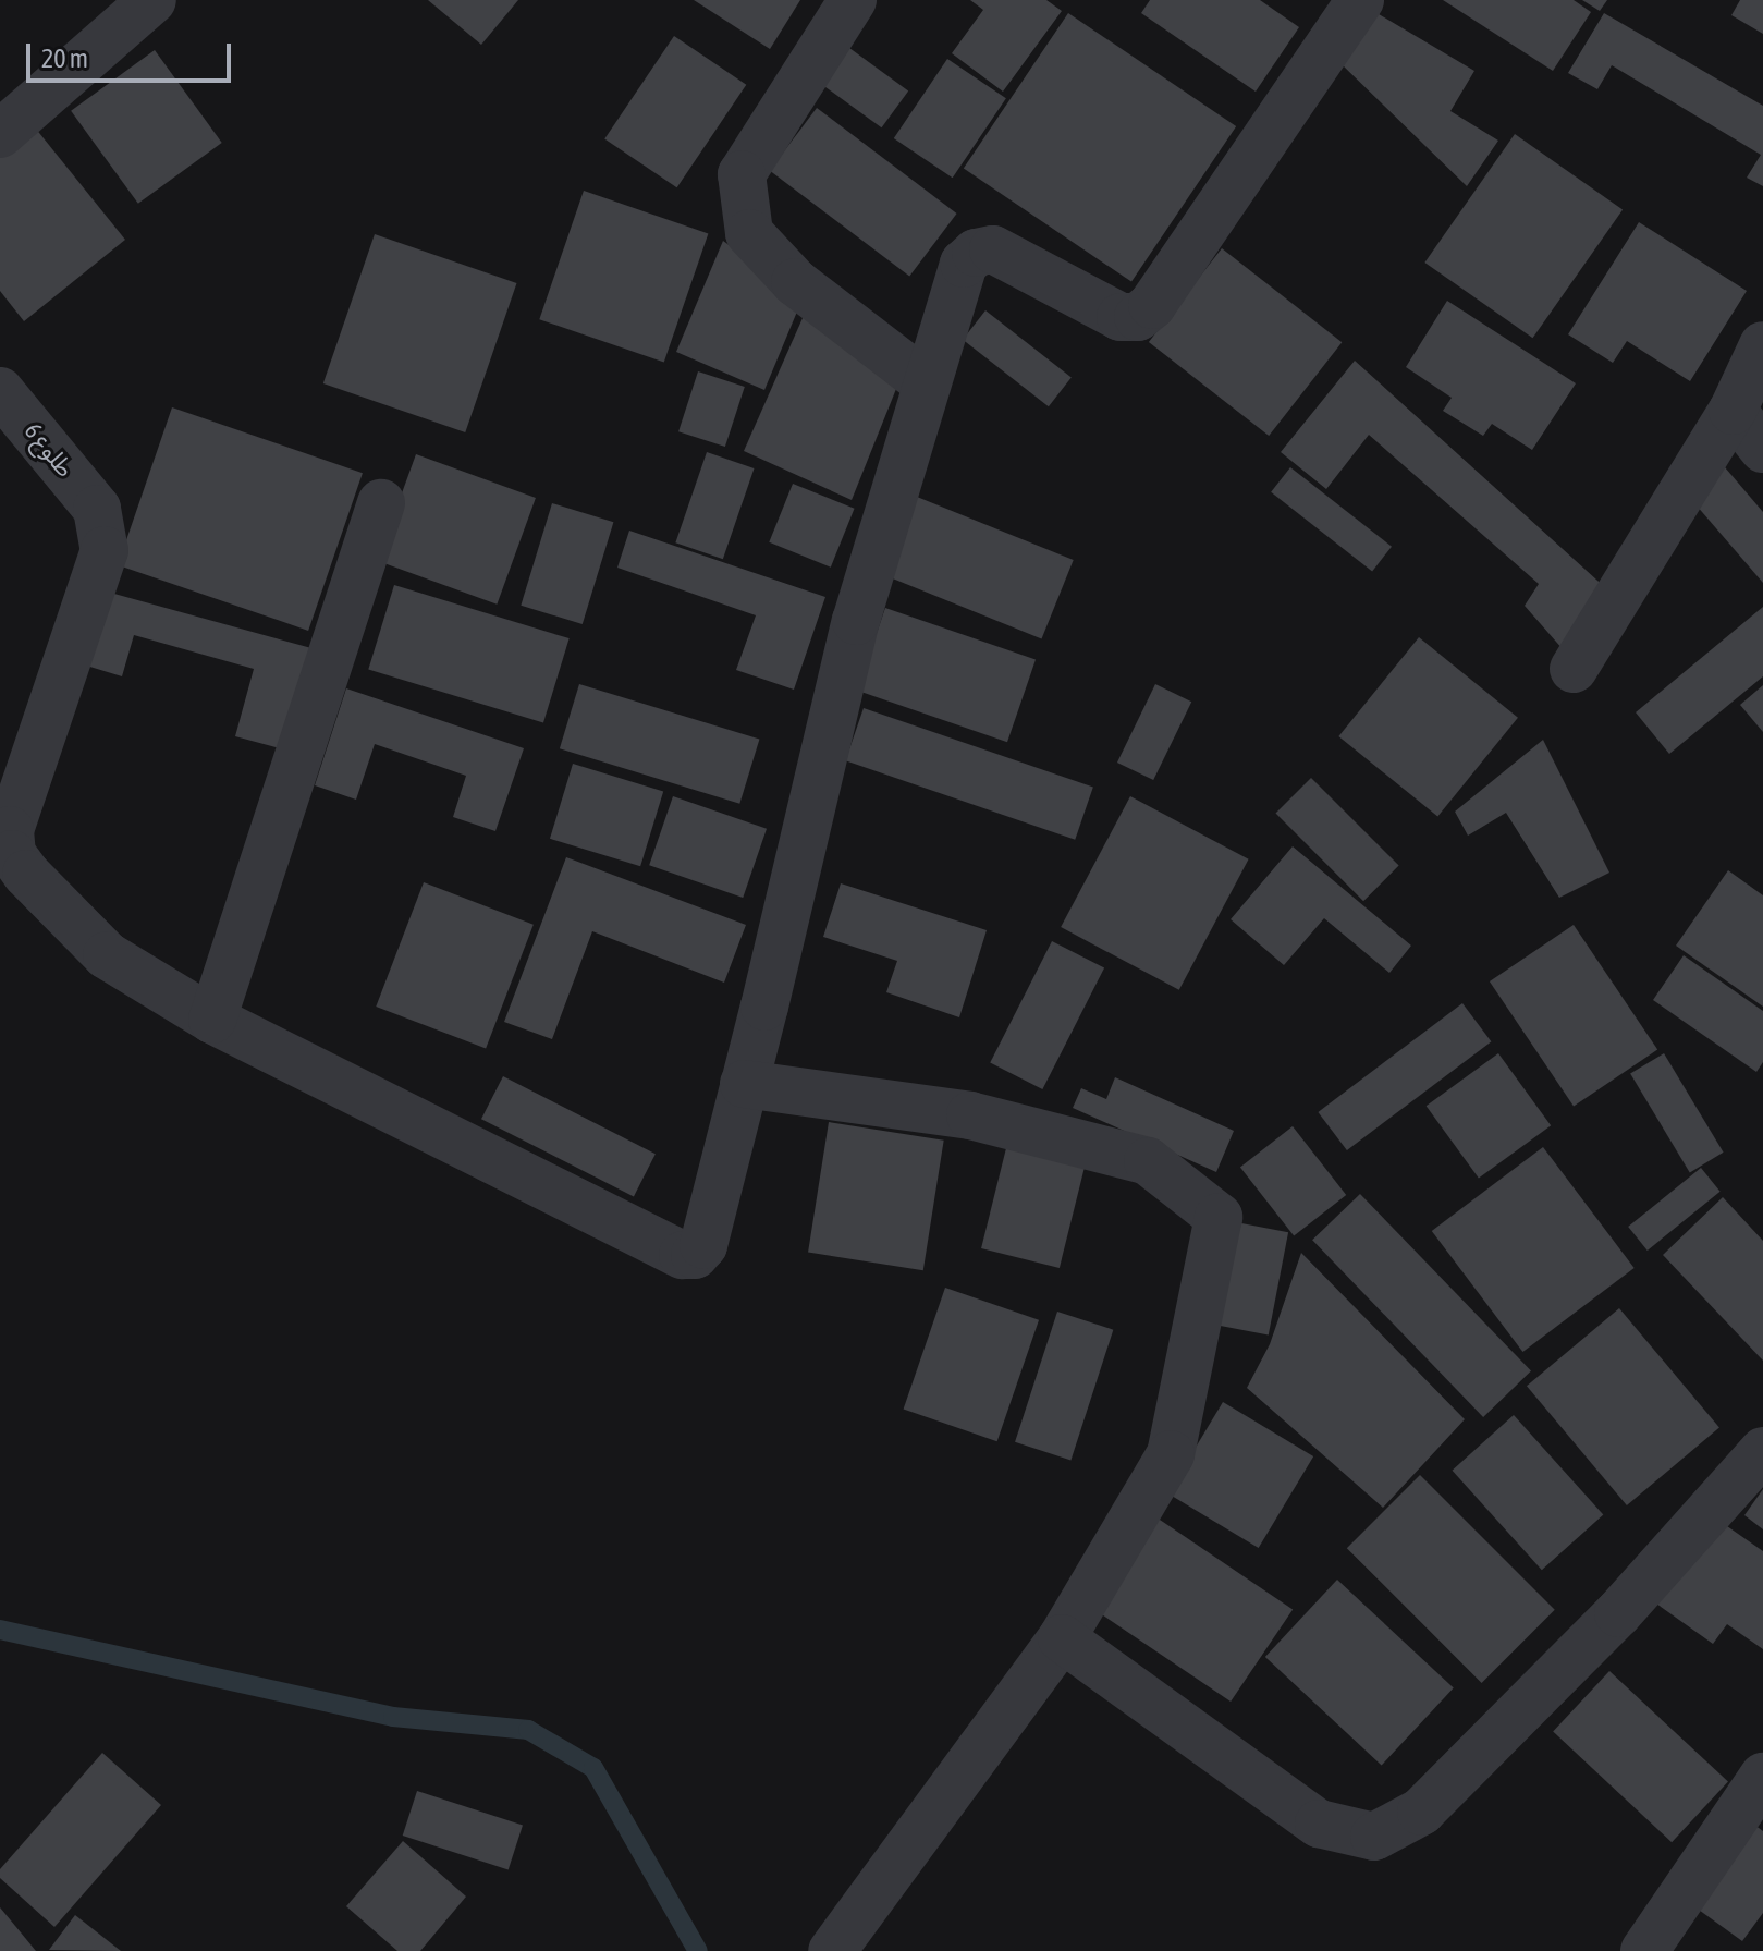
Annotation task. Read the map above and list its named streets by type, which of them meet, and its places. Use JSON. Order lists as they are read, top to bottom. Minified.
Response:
{"streets":{"street":["طلوع 6"]},"scale_bar":"20 m"}
